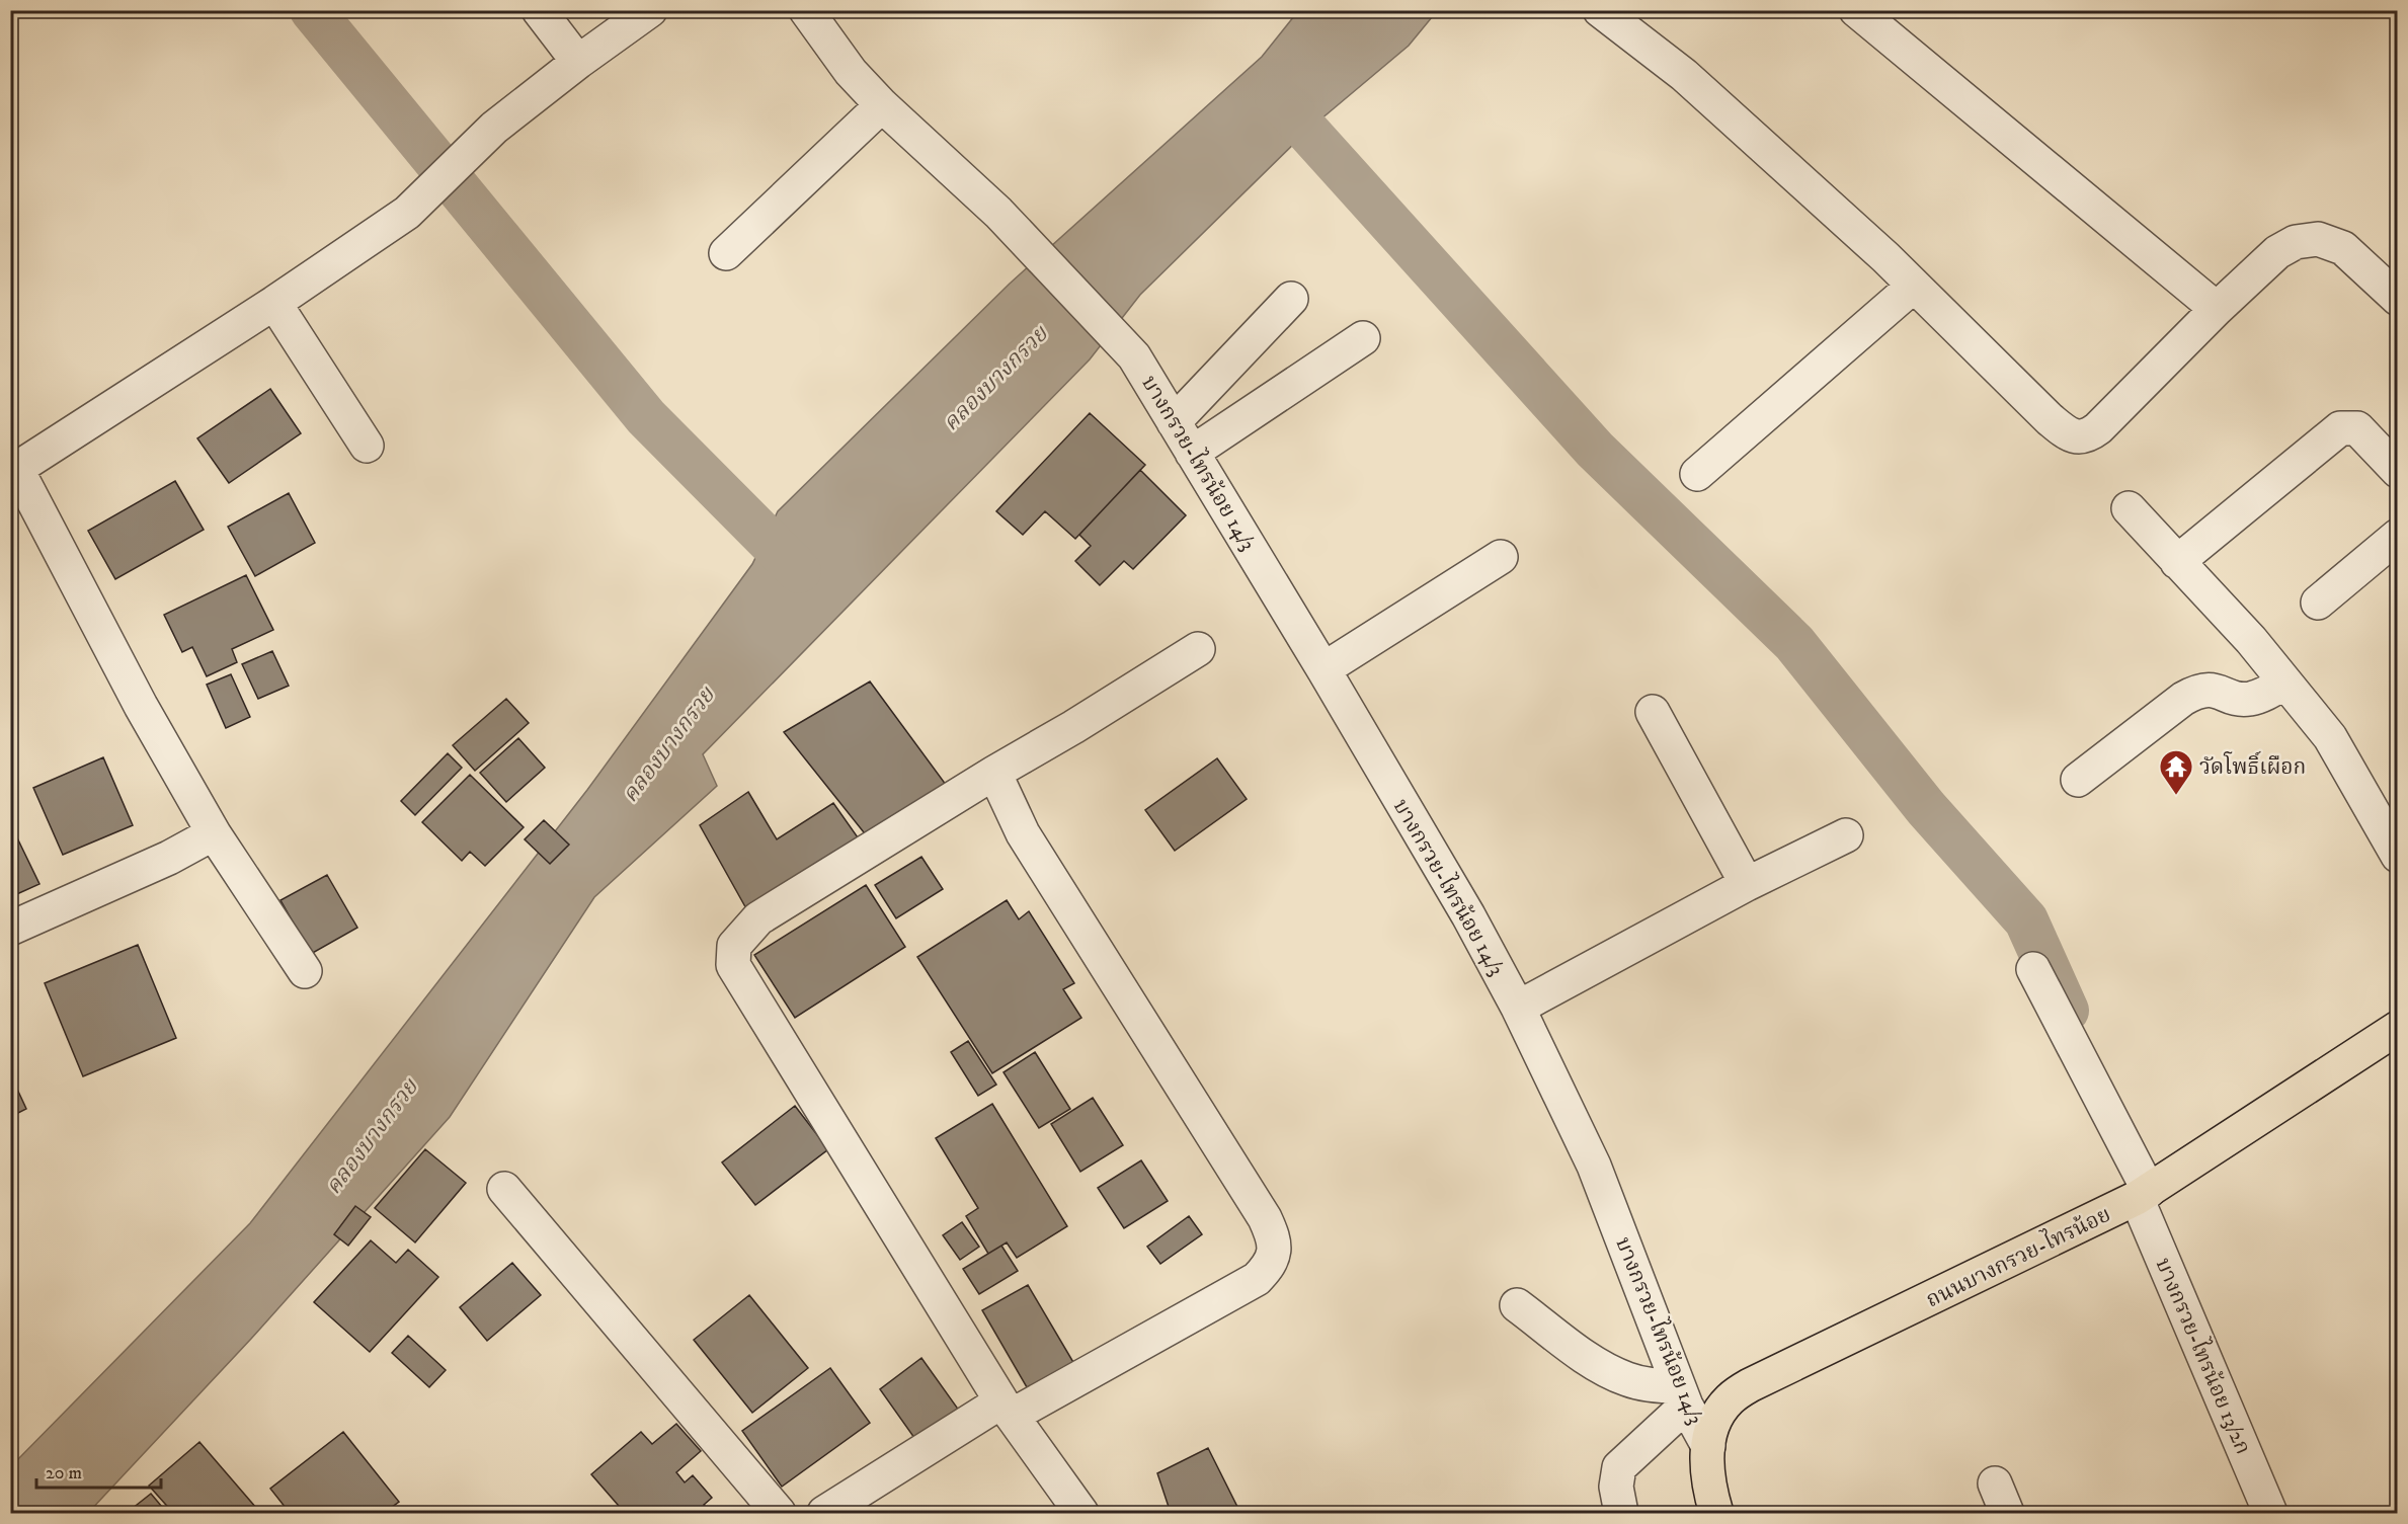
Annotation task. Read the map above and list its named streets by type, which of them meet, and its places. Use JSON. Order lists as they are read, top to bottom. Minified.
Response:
{"streets":{"main road":["ถนนบางกรวย-ไทรน้อย"],"street":["บางกรวย-ไทรน้อย 14/3","บางกรวย-ไทรน้อย 13/2ก"]},"crossings":[["บางกรวย-ไทรน้อย 14/3","ถนนบางกรวย-ไทรน้อย"],["ถนนบางกรวย-ไทรน้อย","บางกรวย-ไทรน้อย 13/2ก"]],"water":["คลองบางกรวย"],"places":{"temple":["วัดโพธิ์เผือก"]},"scale_bar":"20 m"}
